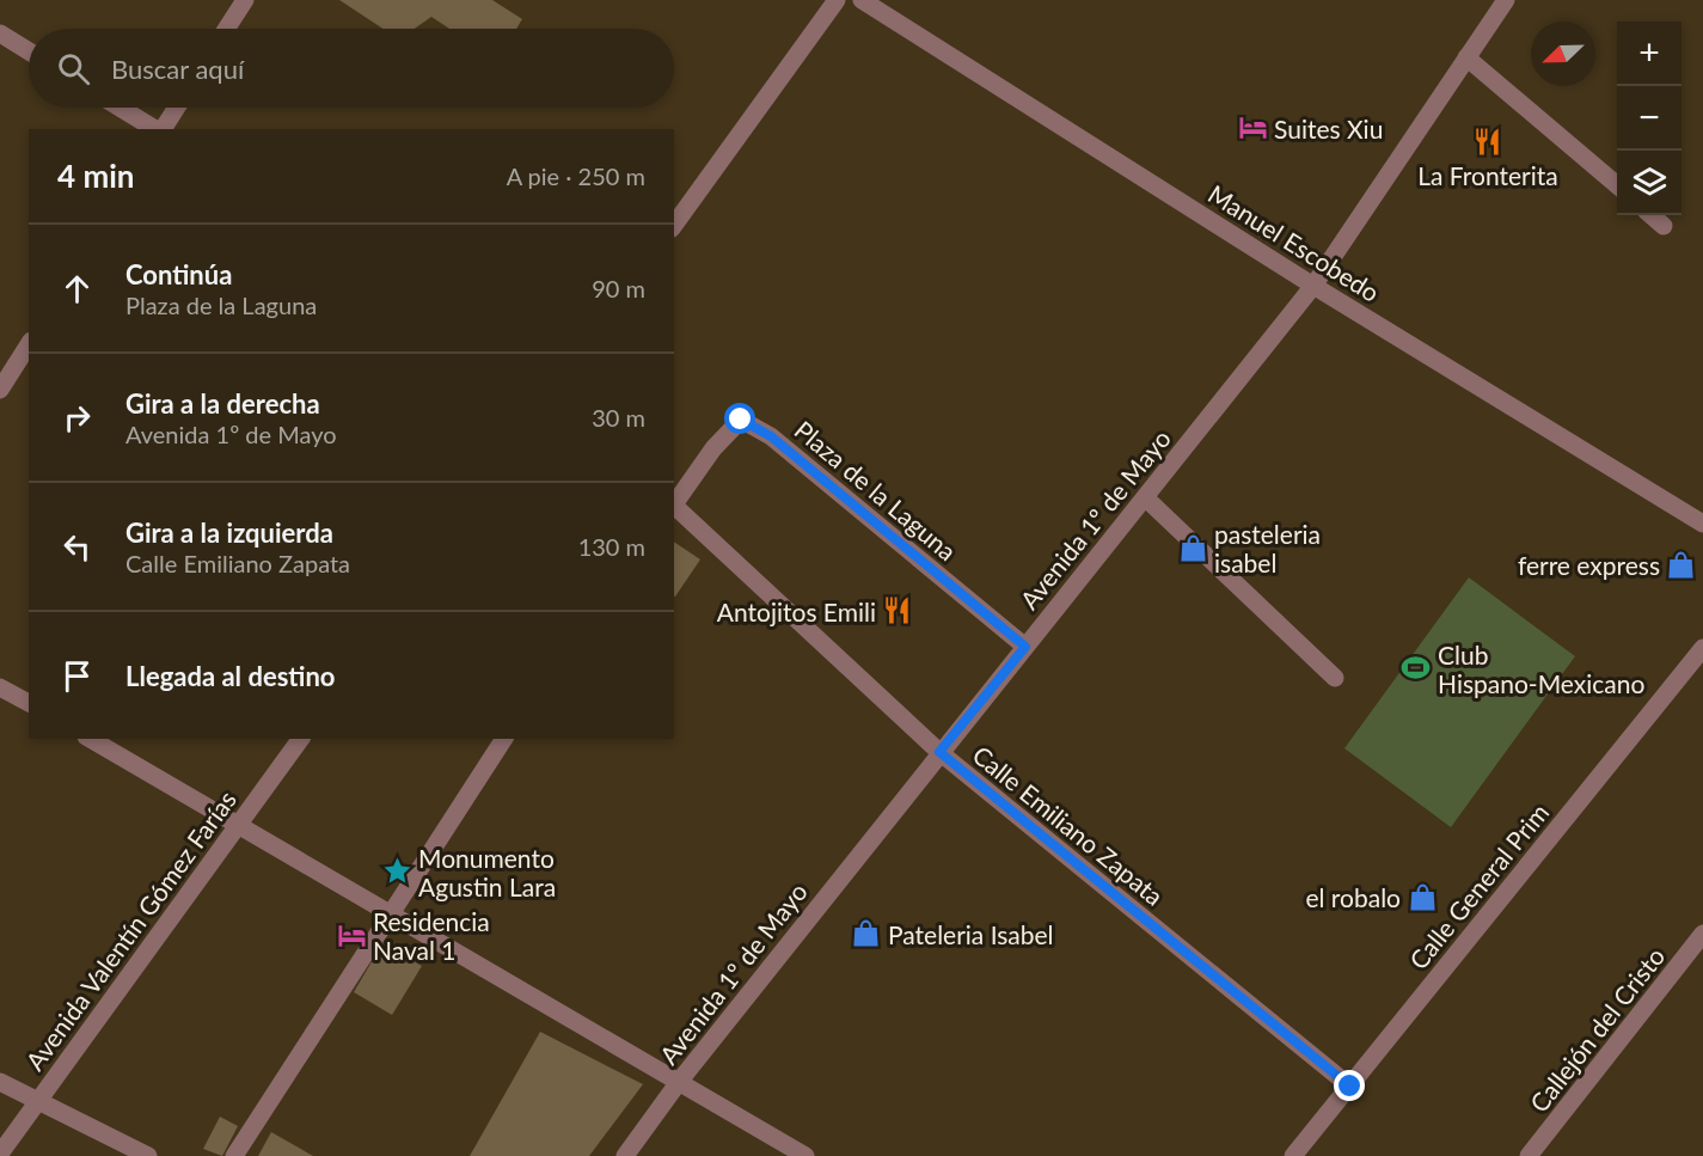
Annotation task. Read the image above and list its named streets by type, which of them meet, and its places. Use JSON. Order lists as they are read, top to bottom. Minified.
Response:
{"streets":{"street":["Manuel Escobedo","Plaza de la Laguna","Avenida 1º de Mayo","Calle Emiliano Zapata","Calle General Prim","Avenida Valentín Gómez Farías","Callejón del Cristo"]},"crossings":[["Manuel Escobedo","Avenida 1º de Mayo"],["Plaza de la Laguna","Avenida 1º de Mayo"],["Avenida 1º de Mayo","Calle Emiliano Zapata"],["Calle Emiliano Zapata","Calle General Prim"]],"places":{"hotel":["Suites Xiu","Residencia Naval 1"],"restaurant":["La Fronterita","Antojitos Emili"],"shop":["pasteleria isabel","ferre express","el robalo","Pateleria Isabel"],"sports":["Club Hispano-Mexicano"],"place":["Monumento Agustin Lara"]},"north":"bottom left","page":{"map_buttons":["+","−"],"search":"Buscar aquí","heading":["4 min","A pie · 250 m"],"list":[["Continúa","Plaza de la Laguna","90 m"],["Gira a la derecha","Avenida 1º de Mayo","30 m"],["Gira a la izquierda","Calle Emiliano Zapata","130 m"],"Llegada al destino"]}}
